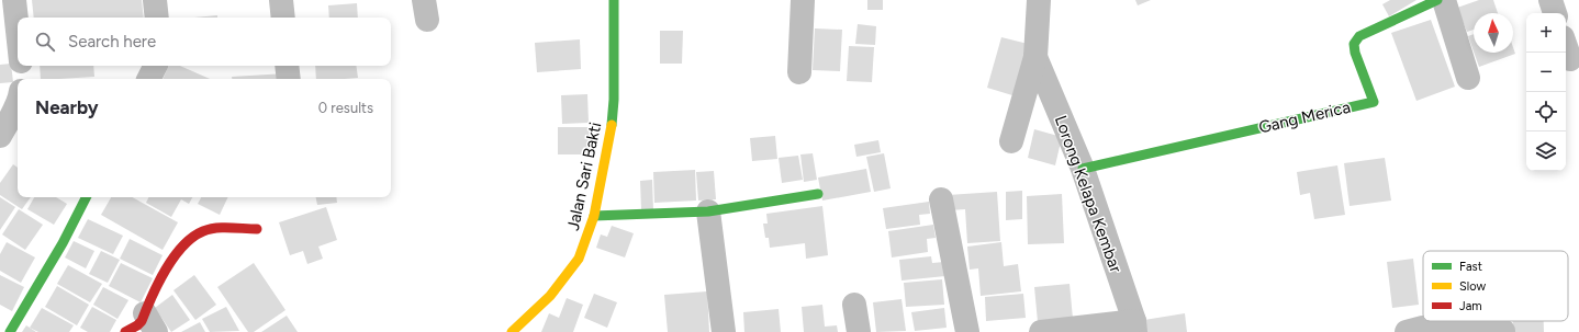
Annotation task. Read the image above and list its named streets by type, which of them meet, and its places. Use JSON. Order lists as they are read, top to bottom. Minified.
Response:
{"streets":{"street":["Gang Merica","Jalan Sari Bakti","Lorong Kelapa Kembar"]},"crossings":[["Gang Merica","Lorong Kelapa Kembar"]],"legend":["Fast","Slow","Jam"],"north":"top","page":{"map_buttons":["+","−"],"search":"Search here","heading":["Nearby","0 results"]}}
